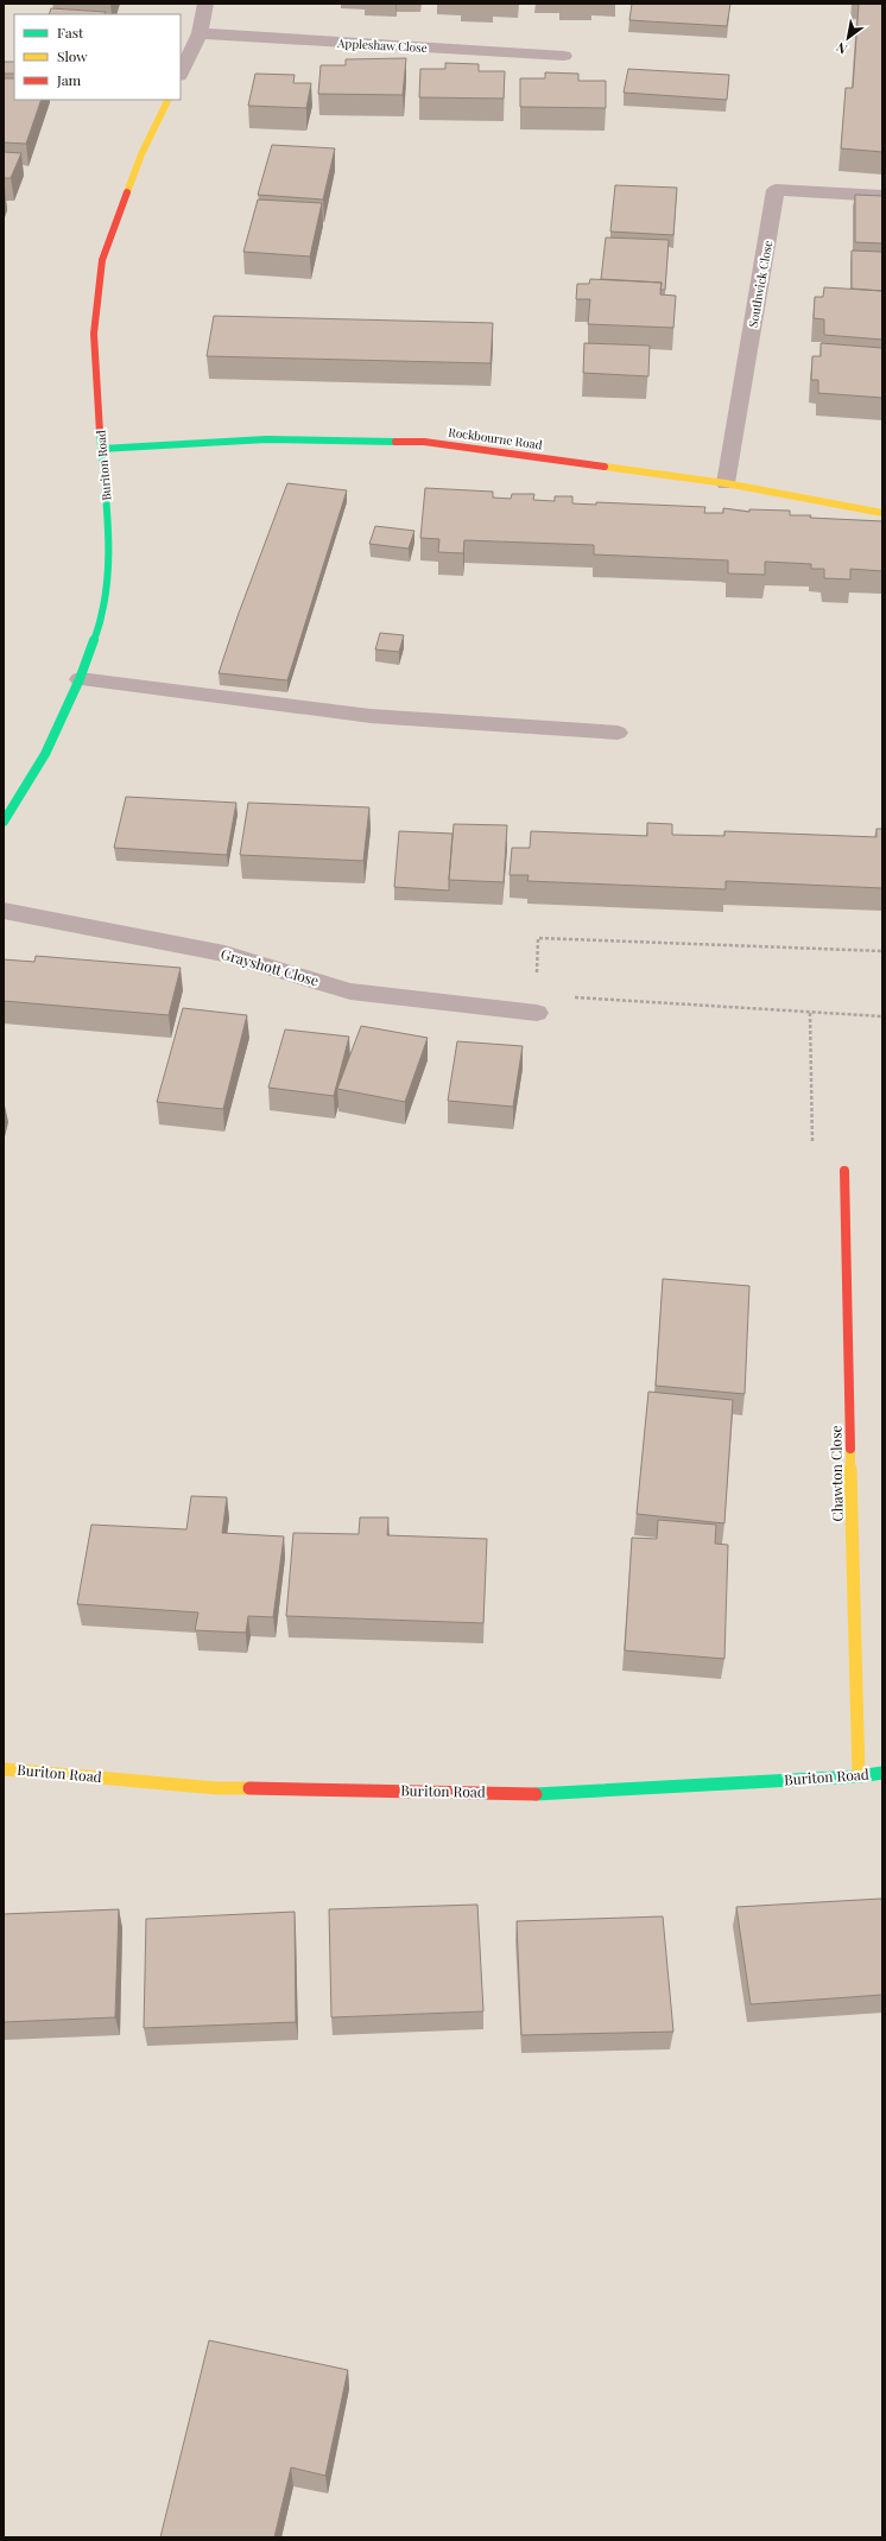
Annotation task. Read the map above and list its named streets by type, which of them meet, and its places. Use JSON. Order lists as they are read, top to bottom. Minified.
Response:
{"streets":{"street":["Appleshaw Close","Southwick Close","Rockbourne Road","Buriton Road","Grayshott Close","Chawton Close"]},"crossings":[["Southwick Close","Rockbourne Road"],["Rockbourne Road","Buriton Road"],["Buriton Road","Chawton Close"]],"legend":["Fast","Slow","Jam"],"north":"bottom left"}
